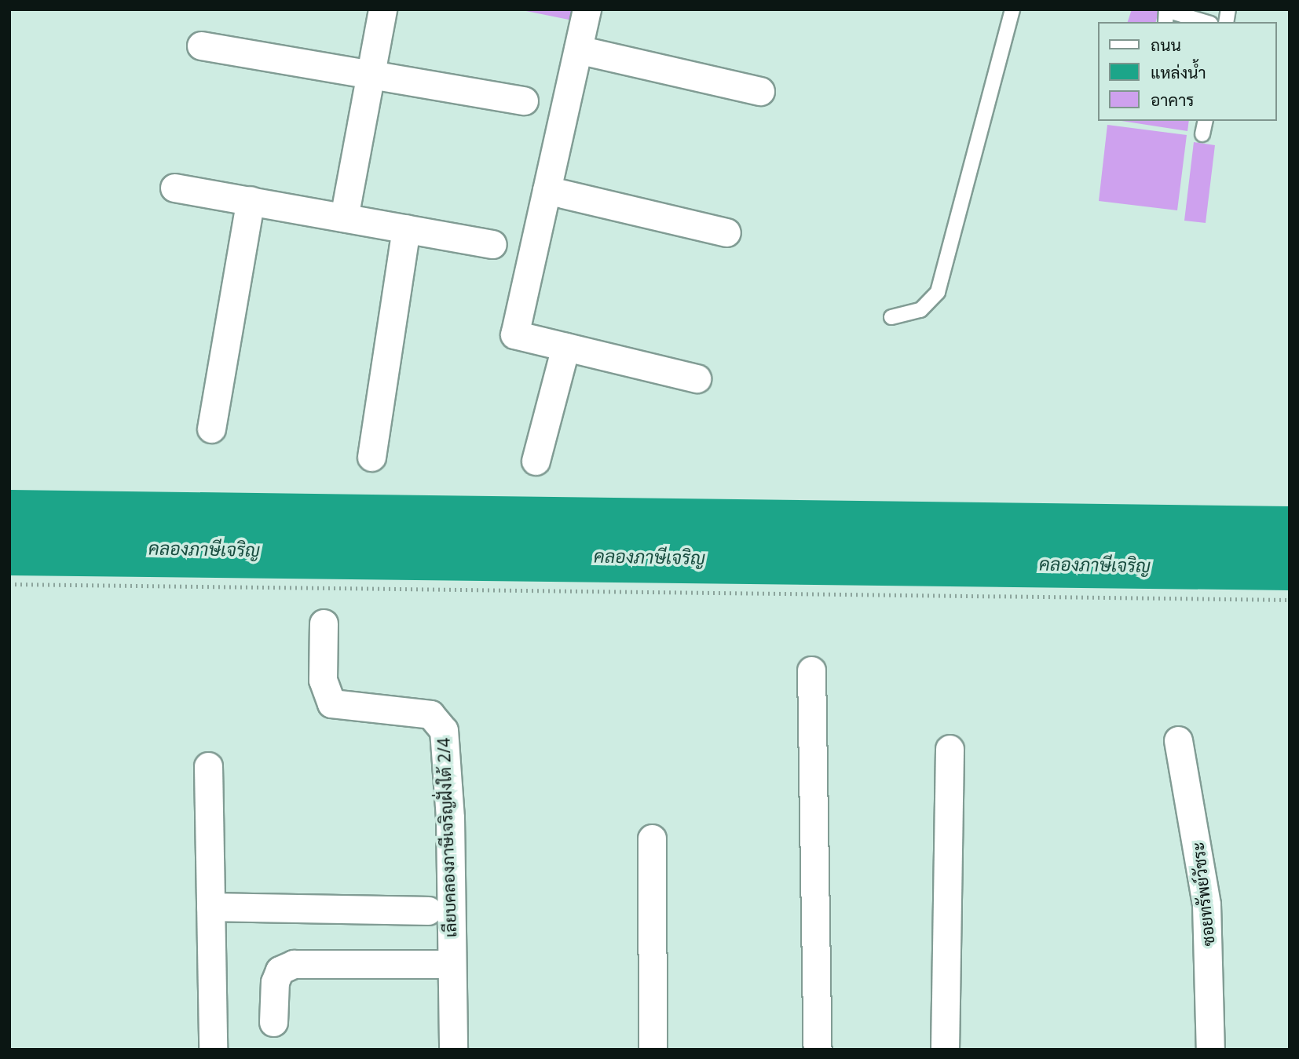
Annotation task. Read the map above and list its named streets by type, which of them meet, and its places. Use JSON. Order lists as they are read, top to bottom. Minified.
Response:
{"streets":{"street":["เลียบคลองภาษีเจริญฝั่งใต้ 2/4","ซอยทรัพย์วัชระ"]},"water":["คลองภาษีเจริญ"],"legend":["ถนน","แหล่งน้ำ","อาคาร"]}
